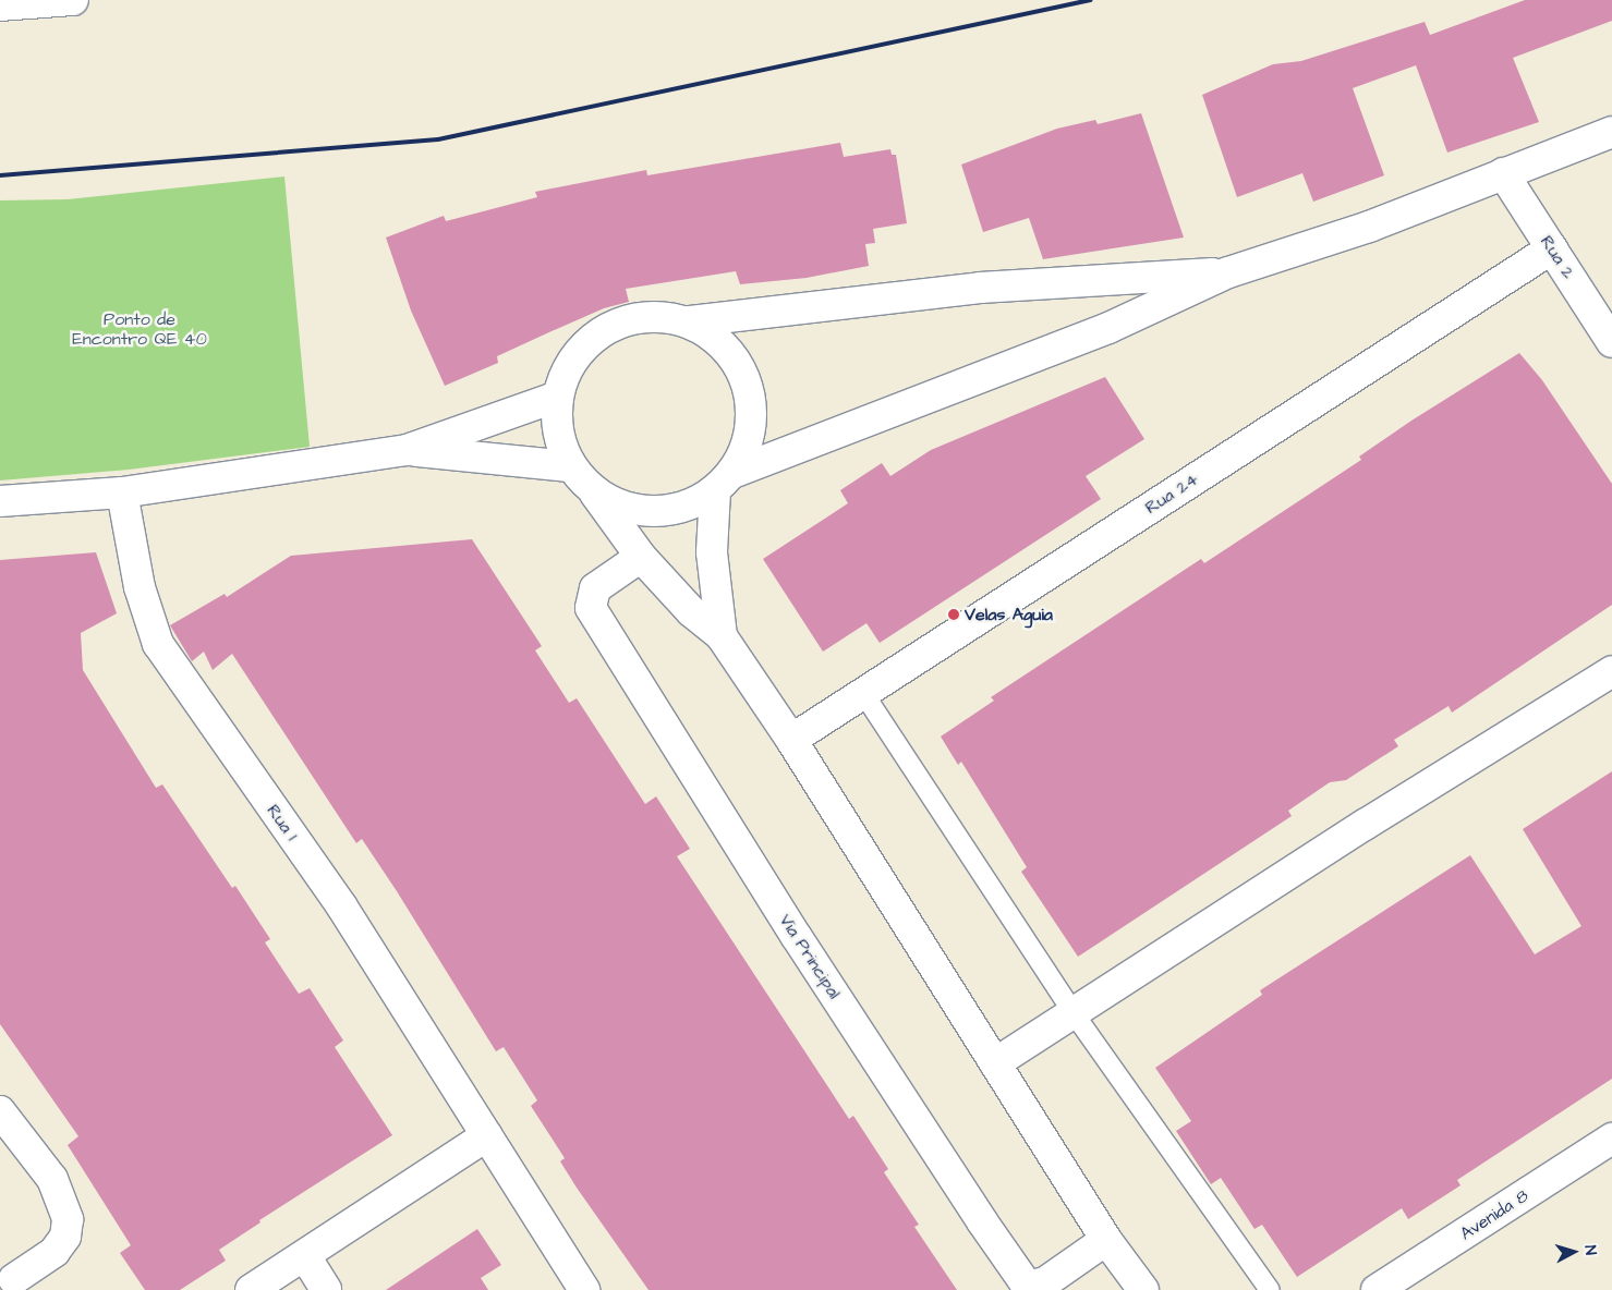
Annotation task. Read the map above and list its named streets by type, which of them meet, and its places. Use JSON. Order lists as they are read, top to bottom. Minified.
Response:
{"streets":{"street":["Rua 2","Rua 24","Rua 1","Via Principal","Avenida 8"]},"crossings":[["Rua 2","Rua 24"]],"parks":["Ponto de Encontro QE 40"],"places":["Velas Aguia"],"north":"right"}
